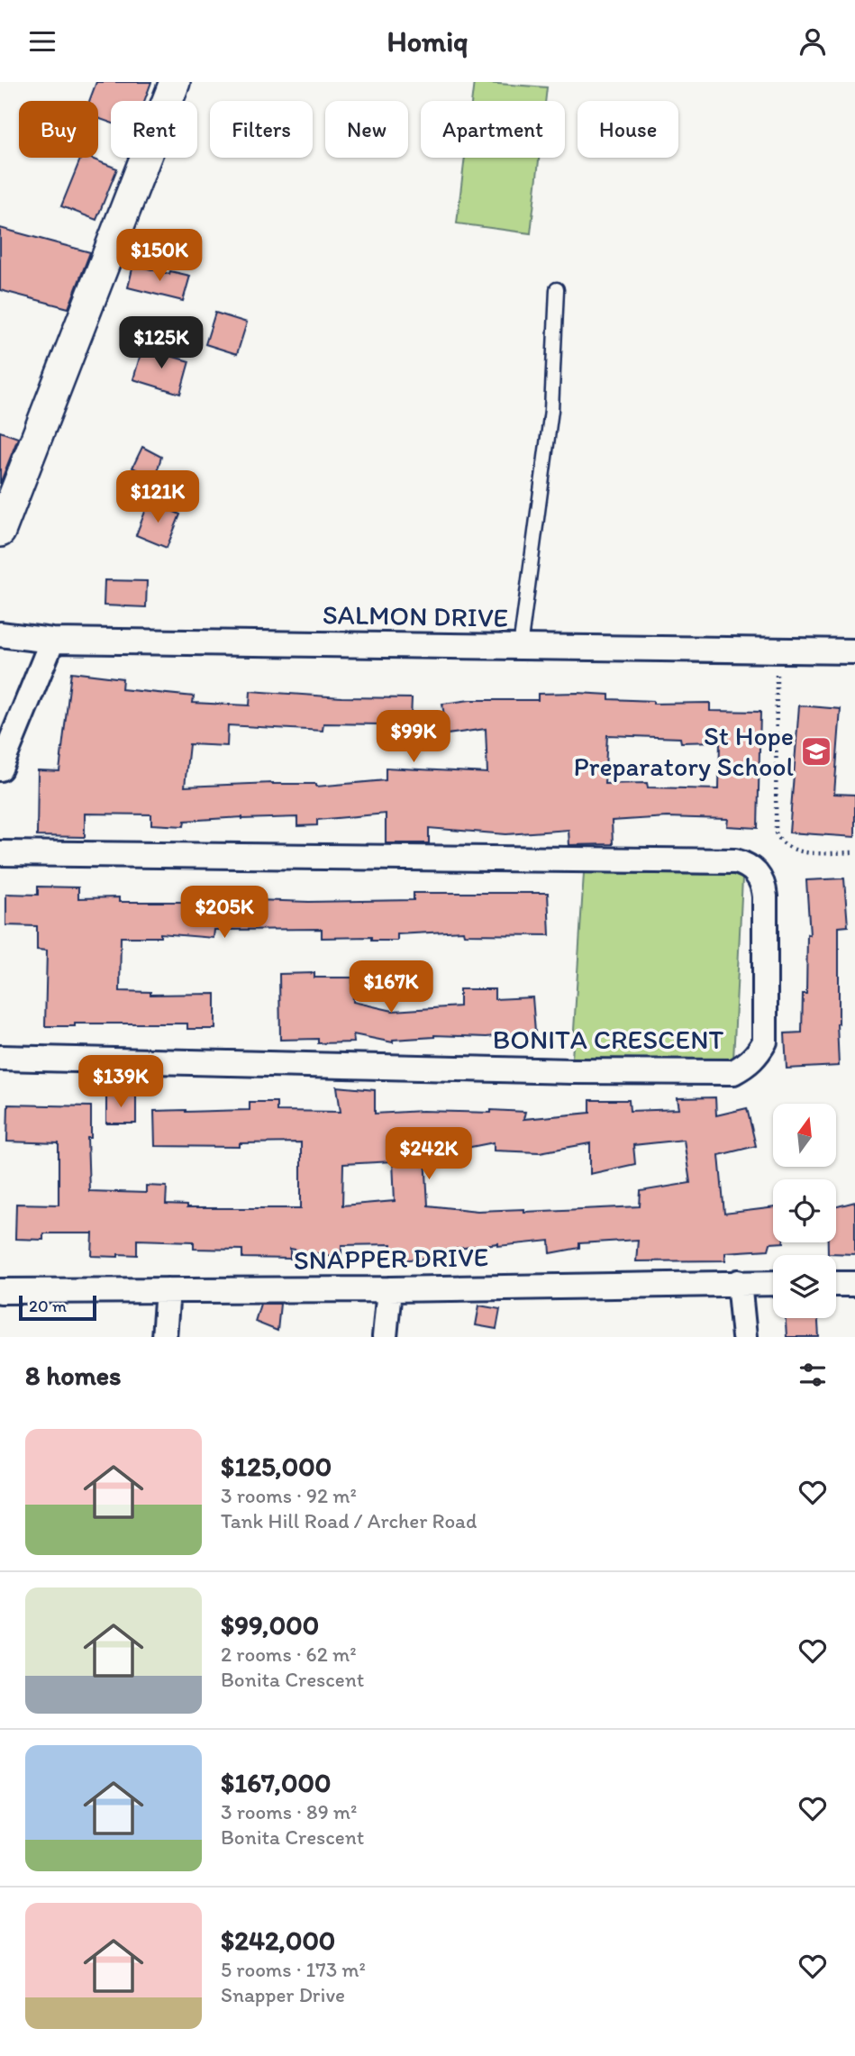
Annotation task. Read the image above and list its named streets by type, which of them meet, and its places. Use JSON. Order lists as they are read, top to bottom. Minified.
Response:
{"streets":{"street":["SALMON DRIVE","BONITA CRESCENT","SNAPPER DRIVE"]},"places":{"school or university":["St Hope Preparatory School"]},"scale_bar":"20 m","north":"top","page":{"header":"Homiq","chip":["Buy","Rent","Filters","New","Apartment","House"],"price":["$150K","$125K","$121K","$99K","$205K","$167K","$139K","$242K"],"scale":"20 m","heading":"8 homes","list":[{"name":"$125,000","note":"3 rooms · 92 m² · Tank Hill Road / Archer Road"},{"name":"$99,000","note":"2 rooms · 62 m² · Bonita Crescent"},{"name":"$167,000","note":"3 rooms · 89 m² · Bonita Crescent"},{"name":"$242,000","note":"5 rooms · 173 m² · Snapper Drive"}]}}
